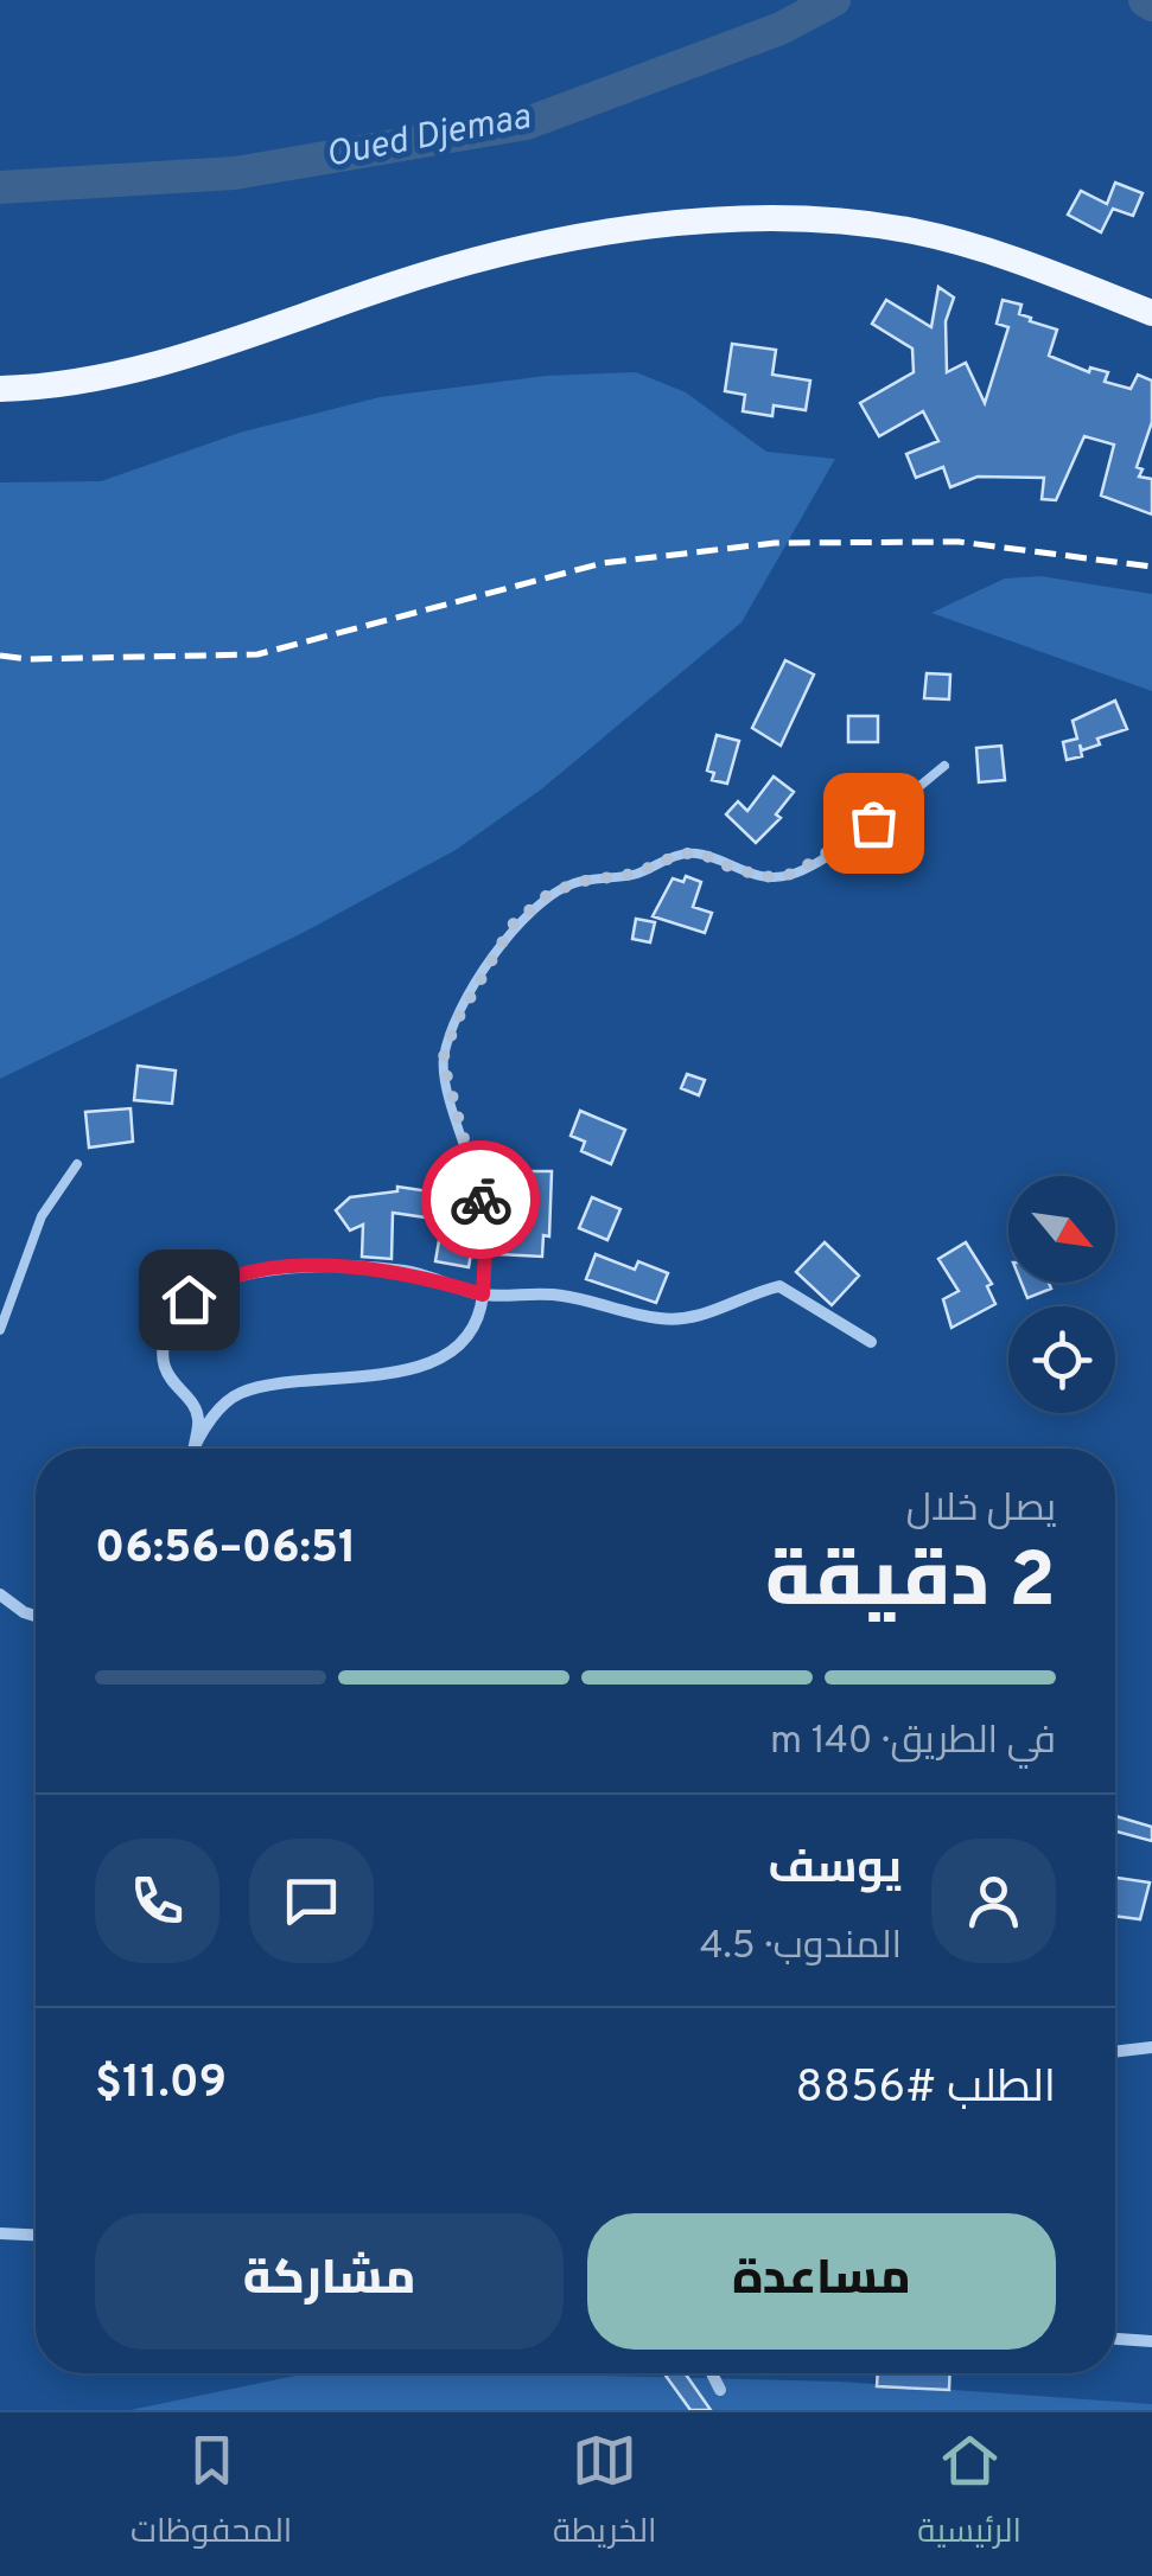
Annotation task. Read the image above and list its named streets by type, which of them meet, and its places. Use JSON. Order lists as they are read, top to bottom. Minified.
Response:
{"water":["Oued Djemaa"],"north":"bottom right","page":{"heading":["2 دقيقة","يصل خلال","06:51–06:56"],"panel":["يوسف","المندوب · 4.5","الطلب #8856","$11.09"],"bar":"في الطريق · 140 m","buttons":["مساعدة","مشاركة"],"tabs":["الرئيسية","الخريطة","المحفوظات"]}}
